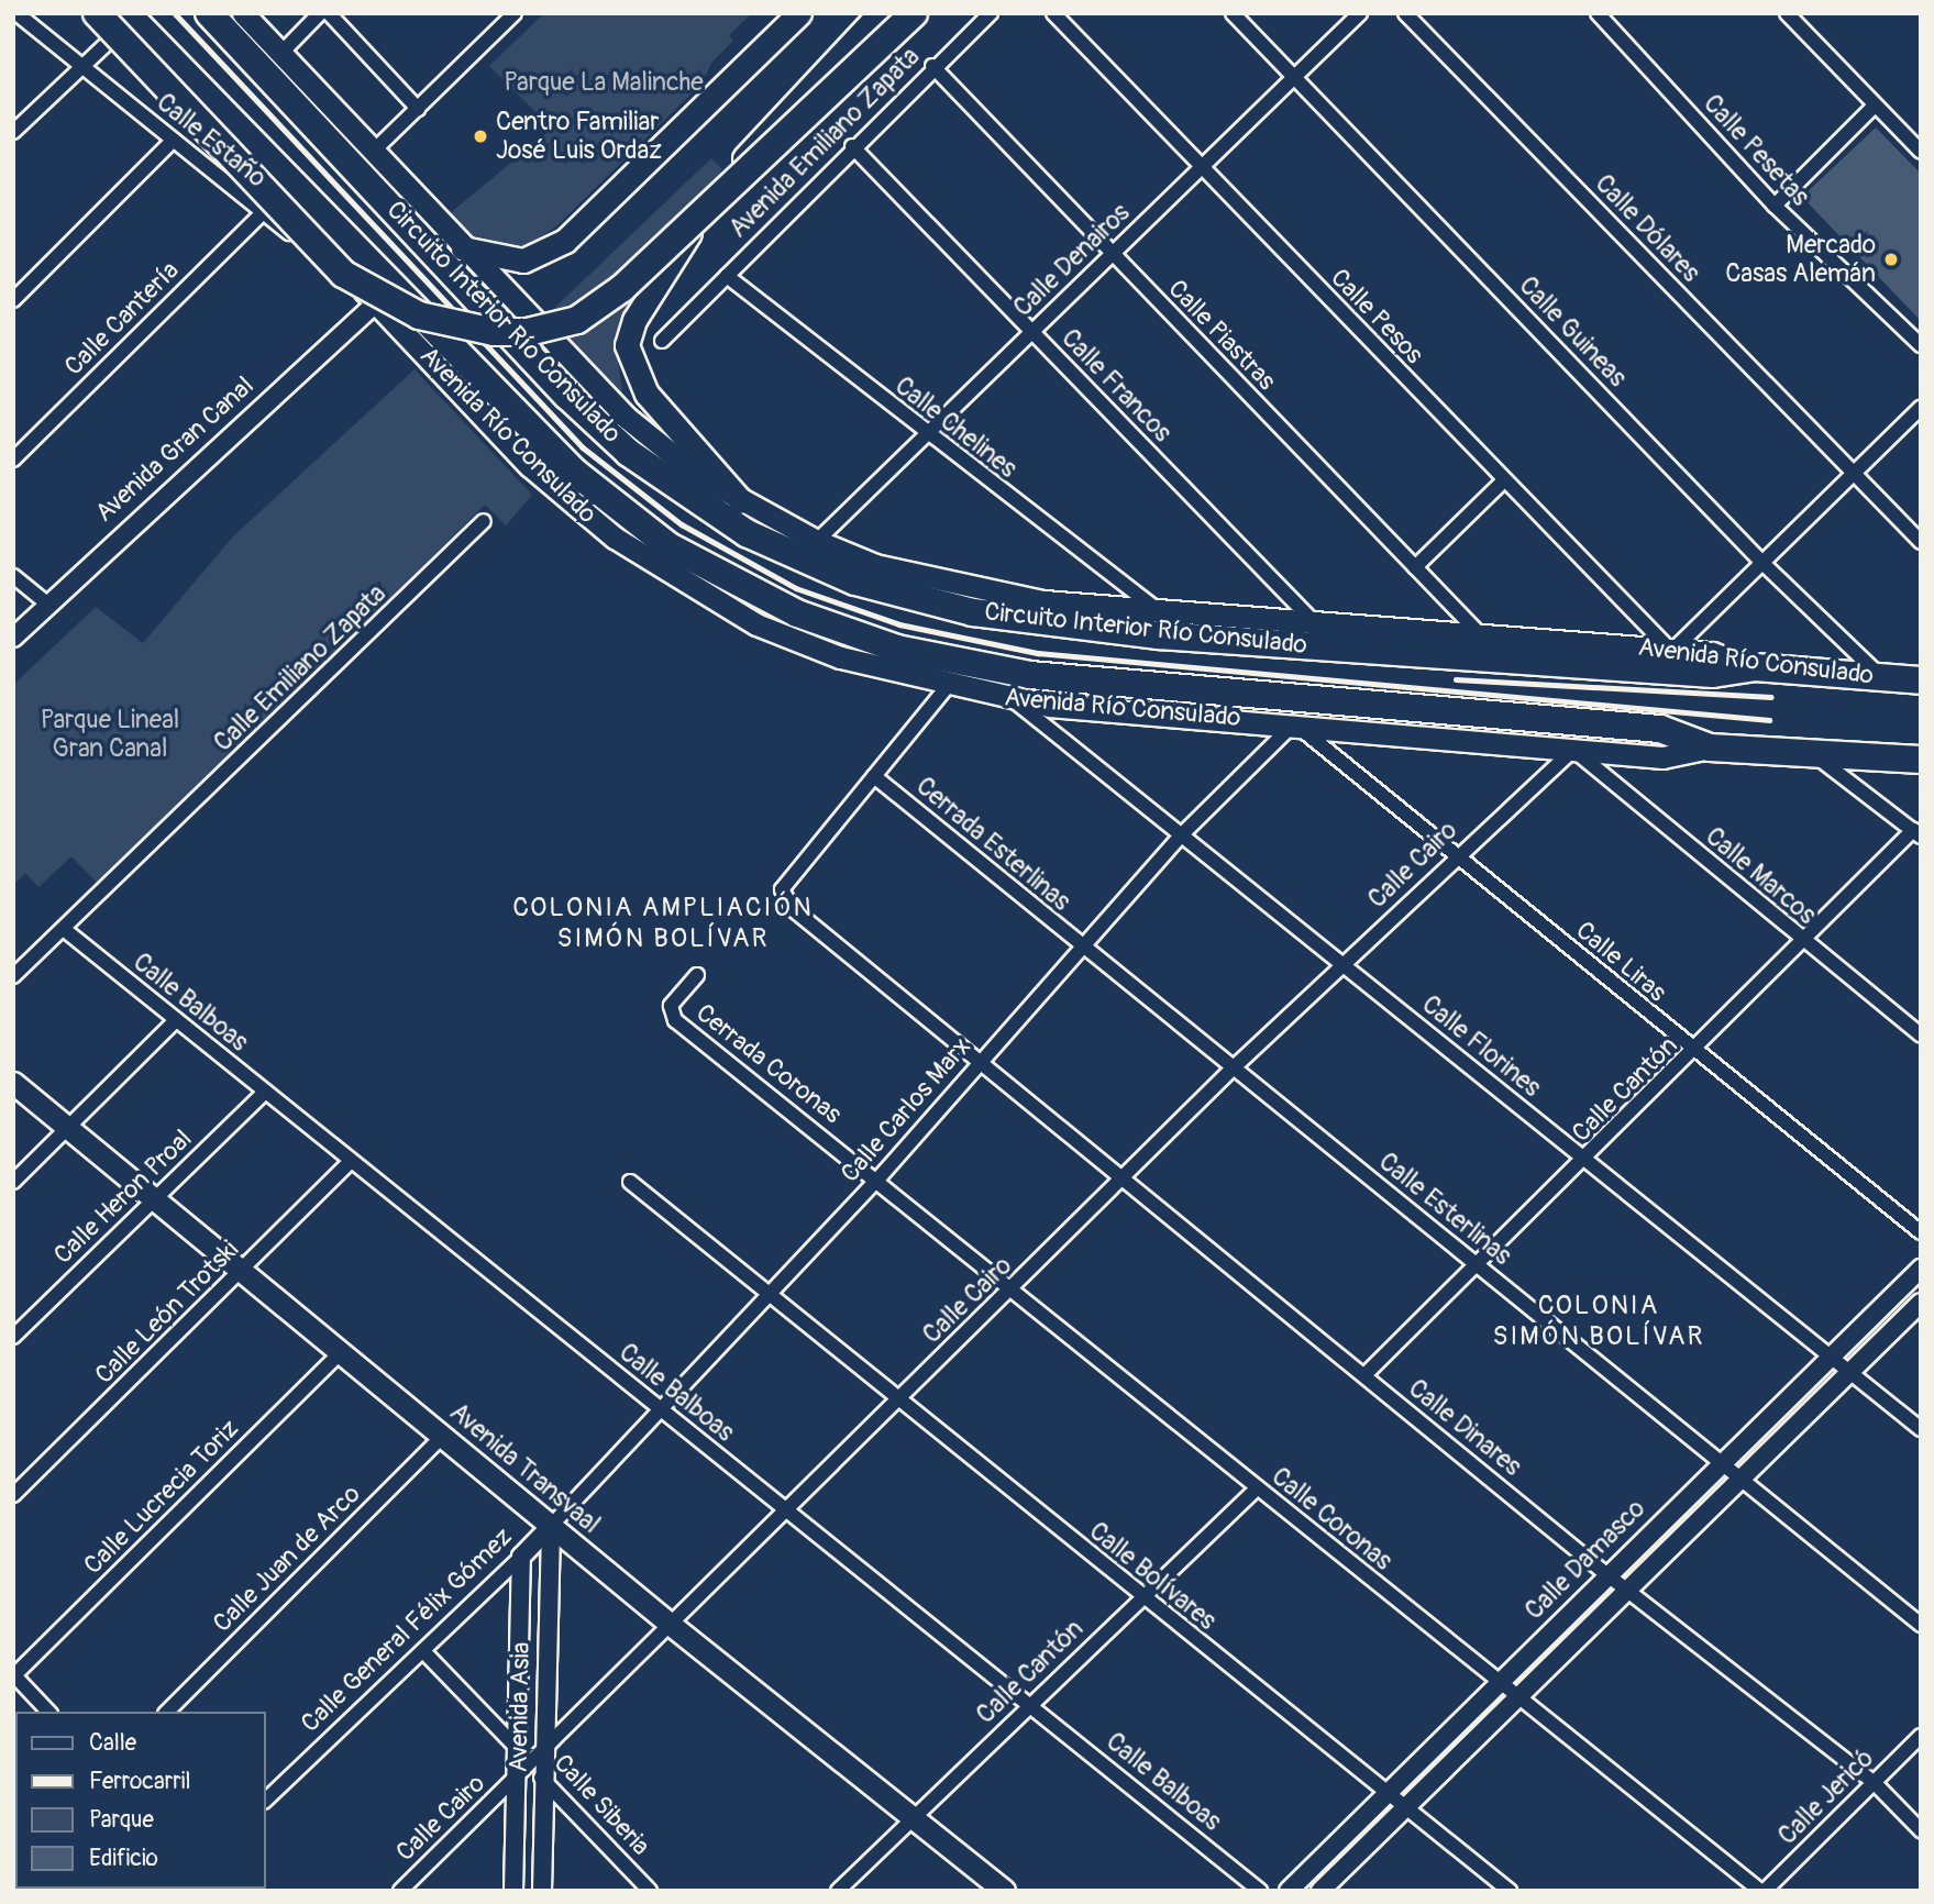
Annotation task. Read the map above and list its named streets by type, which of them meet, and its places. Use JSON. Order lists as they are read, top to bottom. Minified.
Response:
{"streets":{"highway":["Circuito Interior Río Consulado","Avenida Río Consulado"],"main road":["Avenida Transvaal"],"street":["Calle Estaño","Avenida Emiliano Zapata","Calle Pesetas","Calle Dólares","Calle Denairos","Calle Pesos","Calle Cantería","Calle Guineas","Calle Piastras","Calle Francos","Calle Chelines","Avenida Gran Canal","Calle Emiliano Zapata","Cerrada Esterlinas","Calle Cairo","Calle Marcos","Calle Liras","Calle Balboas","Calle Florines","Cerrada Coronas","Calle Cantón","Calle Carlos Marx","Calle Heron Proal","Calle Esterlinas","Calle León Trotski","Calle Dinares","Calle Lucrecia Toriz","Calle Coronas","Calle Juan de Arco","Calle Damasco","Calle Bolívares","Calle General Félix Gómez","Avenida Asia","Calle Jericó","Calle Siberia"]},"crossings":[["Calle Estaño","Calle Cantería"],["Calle Estaño","Avenida Río Consulado"],["Calle Estaño","Avenida Gran Canal"],["Avenida Emiliano Zapata","Calle Piastras"],["Avenida Emiliano Zapata","Calle Francos"],["Avenida Emiliano Zapata","Calle Chelines"],["Calle Denairos","Calle Pesos"],["Calle Denairos","Calle Guineas"],["Calle Denairos","Calle Piastras"],["Calle Denairos","Calle Francos"],["Calle Denairos","Calle Chelines"],["Calle Denairos","Avenida Río Consulado"],["Calle Pesos","Avenida Río Consulado"],["Circuito Interior Río Consulado","Avenida Río Consulado"],["Calle Guineas","Avenida Río Consulado"],["Calle Piastras","Avenida Río Consulado"],["Calle Francos","Avenida Río Consulado"],["Calle Chelines","Avenida Río Consulado"],["Avenida Río Consulado","Avenida Gran Canal"],["Avenida Río Consulado","Calle Cairo"],["Avenida Río Consulado","Calle Marcos"],["Avenida Río Consulado","Calle Liras"],["Avenida Río Consulado","Calle Florines"],["Avenida Río Consulado","Calle Carlos Marx"],["Calle Emiliano Zapata","Calle Balboas"],["Cerrada Esterlinas","Calle Carlos Marx"],["Cerrada Esterlinas","Calle Esterlinas"],["Cerrada Esterlinas","Calle Dinares"],["Calle Cairo","Calle Marcos"],["Calle Cairo","Calle Liras"],["Calle Cairo","Calle Balboas"],["Calle Cairo","Calle Florines"],["Calle Cairo","Calle Esterlinas"],["Calle Cairo","Calle Dinares"],["Calle Cairo","Avenida Transvaal"],["Calle Cairo","Calle Coronas"],["Calle Cairo","Calle Bolívares"],["Calle Cairo","Avenida Asia"],["Calle Cairo","Calle Siberia"],["Calle Marcos","Calle Cantón"],["Calle Liras","Calle Cantón"],["Calle Liras","Calle Carlos Marx"],["Calle Balboas","Calle Cantón"],["Calle Balboas","Calle Carlos Marx"],["Calle Balboas","Calle Heron Proal"],["Calle Balboas","Calle León Trotski"],["Calle Florines","Calle Cantón"],["Calle Florines","Calle Carlos Marx"],["Calle Florines","Calle Damasco"],["Cerrada Coronas","Calle Carlos Marx"],["Cerrada Coronas","Calle Coronas"],["Calle Cantón","Calle Esterlinas"],["Calle Cantón","Calle Dinares"],["Calle Cantón","Avenida Transvaal"],["Calle Cantón","Calle Coronas"],["Calle Cantón","Calle Bolívares"],["Calle Carlos Marx","Calle Esterlinas"],["Calle Carlos Marx","Calle Dinares"],["Calle Carlos Marx","Avenida Transvaal"],["Calle Carlos Marx","Calle Coronas"],["Calle Carlos Marx","Calle Bolívares"],["Calle Carlos Marx","Calle General Félix Gómez"],["Calle Carlos Marx","Avenida Asia"],["Calle Heron Proal","Avenida Transvaal"],["Calle Esterlinas","Calle Damasco"],["Calle León Trotski","Avenida Transvaal"],["Calle Dinares","Calle Damasco"],["Calle Dinares","Calle Jericó"],["Avenida Transvaal","Calle Lucrecia Toriz"],["Avenida Transvaal","Calle Juan de Arco"],["Avenida Transvaal","Calle General Félix Gómez"],["Avenida Transvaal","Avenida Asia"],["Calle Coronas","Calle Damasco"],["Calle Coronas","Calle Jericó"],["Calle Damasco","Calle Bolívares"],["Calle General Félix Gómez","Avenida Asia"],["Calle General Félix Gómez","Calle Siberia"],["Avenida Asia","Calle Siberia"]],"districts":["COLONIA AMPLIACIÓN SIMÓN BOLÍVAR","COLONIA SIMÓN BOLÍVAR"],"parks":["Parque La Malinche","Parque Lineal Gran Canal"],"places":["Centro Familiar José Luis Ordaz","Mercado Casas Alemán"],"legend":["Calle","Ferrocarril","Parque","Edificio"]}
